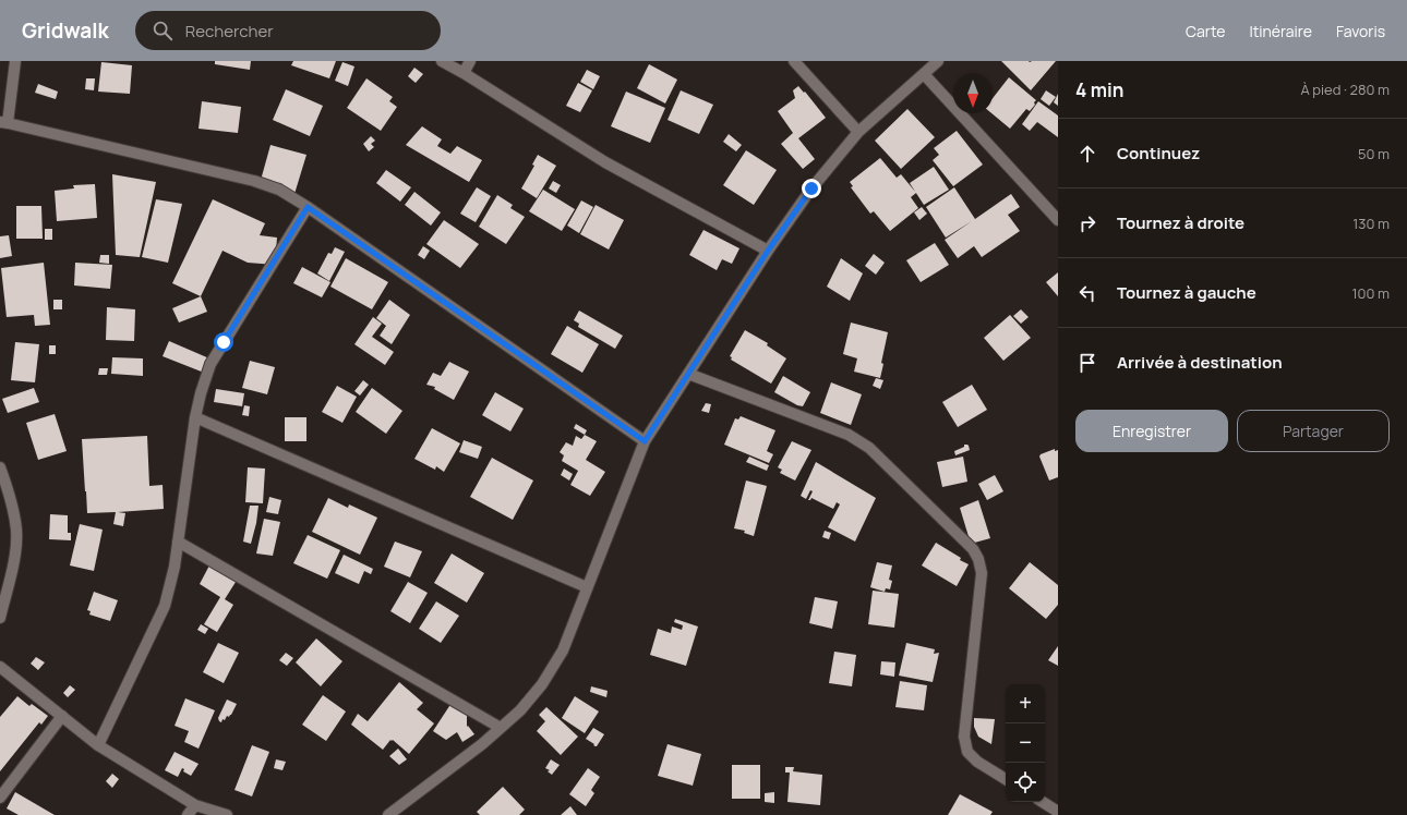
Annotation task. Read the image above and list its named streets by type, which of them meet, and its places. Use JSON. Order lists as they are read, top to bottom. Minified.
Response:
{"north":"bottom","page":{"header":"Gridwalk","search":"Rechercher","nav":["Carte","Itinéraire","Favoris"],"heading":["4 min","À pied · 280 m"],"list":[["Continuez","50 m"],["Tournez à droite","130 m"],["Tournez à gauche","100 m"],"Arrivée à destination"],"buttons":["Enregistrer","Partager"],"map_buttons":["+","−"]}}
